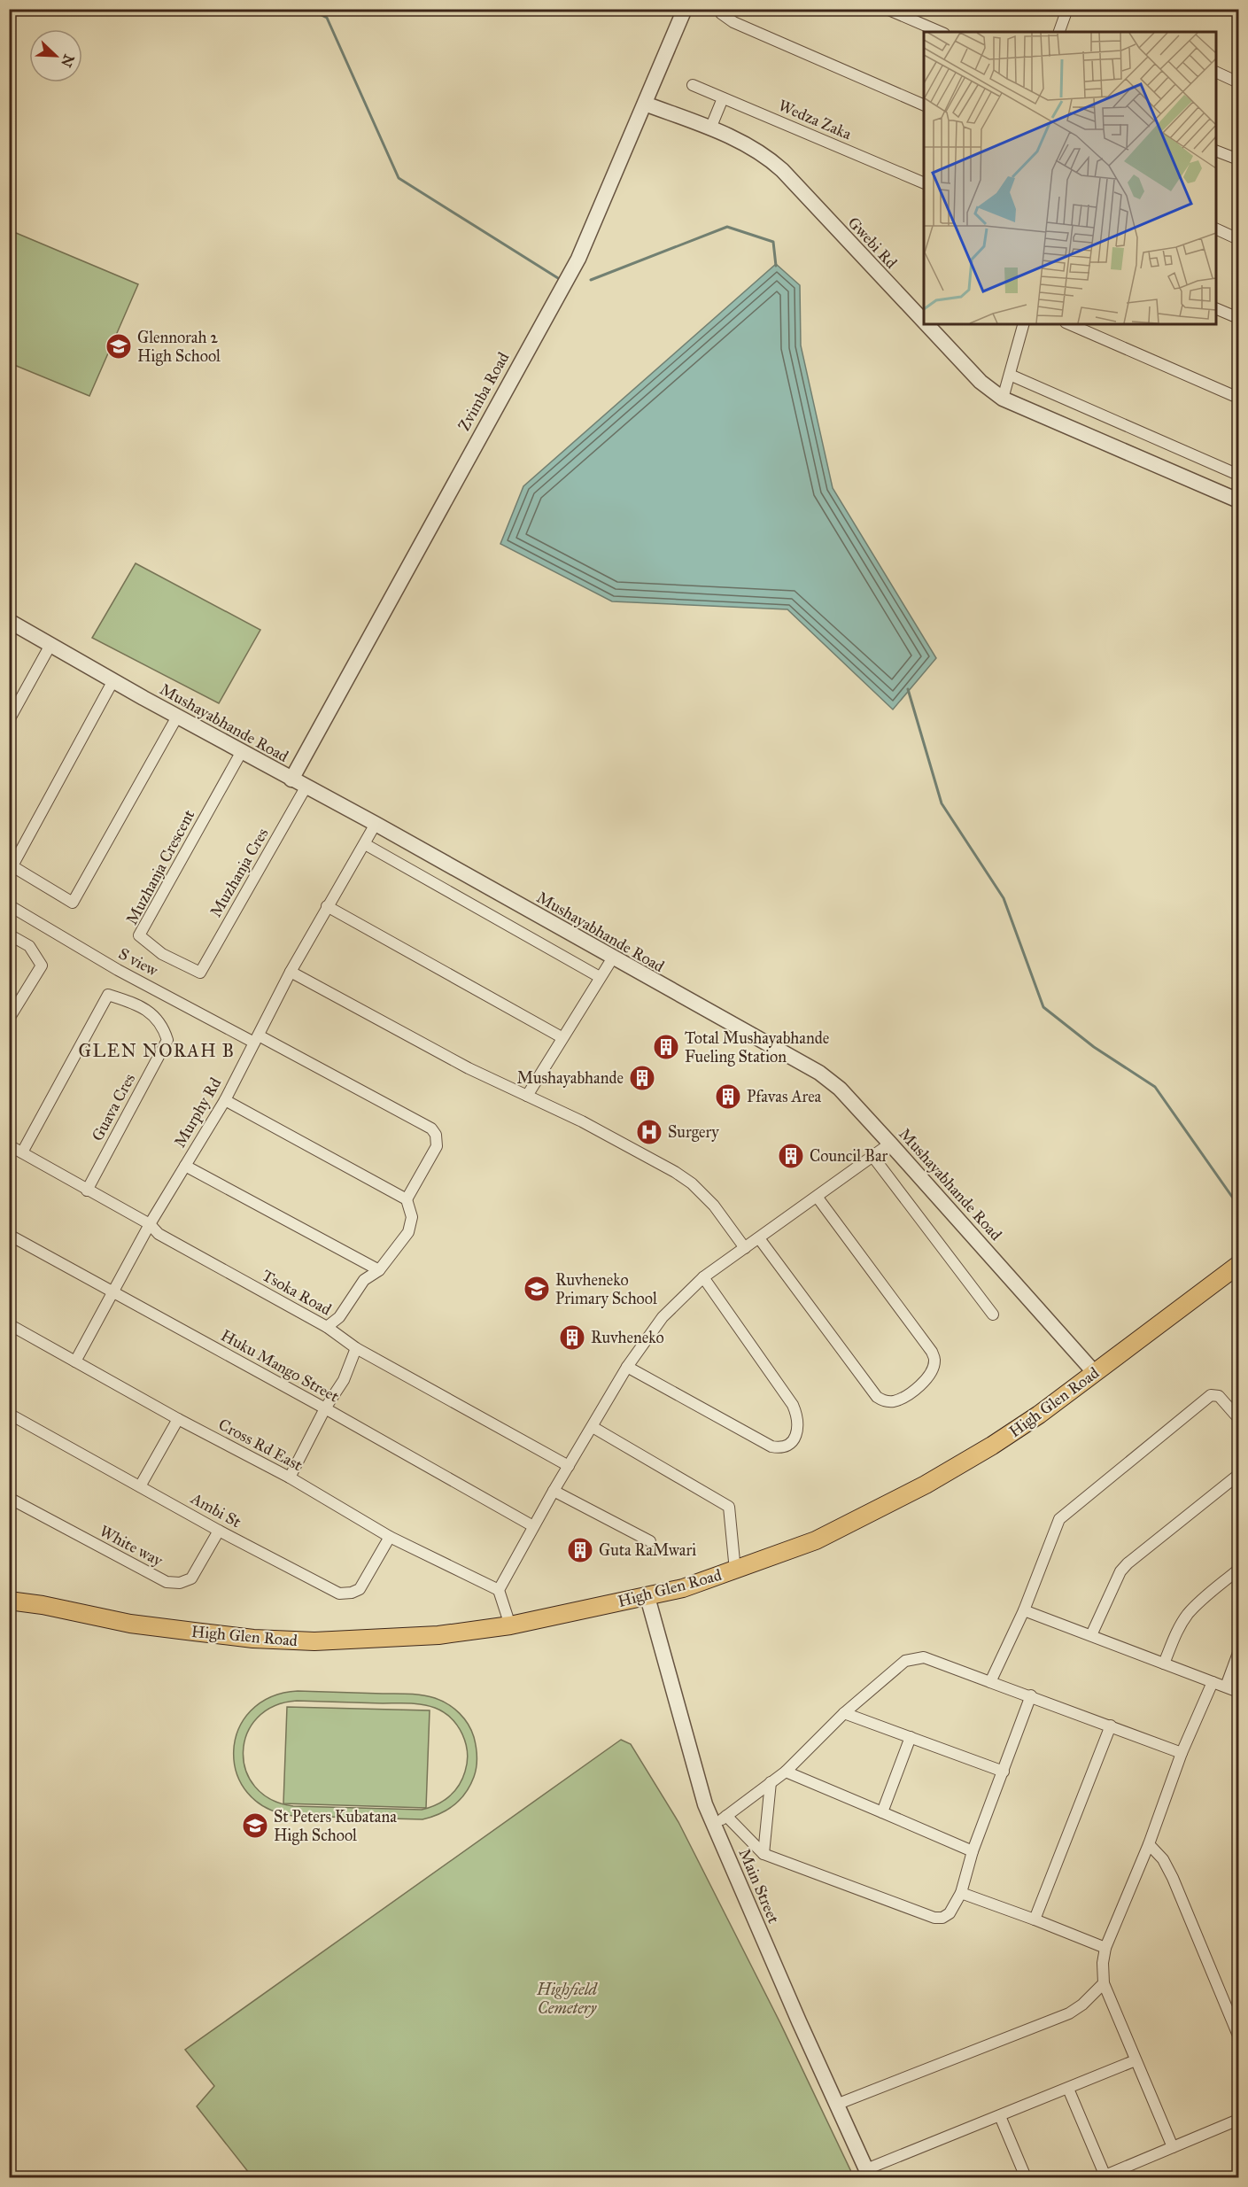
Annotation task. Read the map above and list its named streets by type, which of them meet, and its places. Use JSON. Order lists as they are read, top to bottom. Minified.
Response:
{"streets":{"main road":["High Glen Road"],"street":["Wedza Zaka","Gwebi Rd","Zvimba Road","Mushayabhande Road","Muzhanja Crescent","Muzhanja Cres","S view","Guava Cres","Murphy Rd","Tsoka Road","Huku Mango Street","Cross Rd East","Ambi St","White way","Main Street"]},"crossings":[["Gwebi Rd","Zvimba Road"],["Zvimba Road","Mushayabhande Road"],["Mushayabhande Road","Muzhanja Crescent"],["Mushayabhande Road","Muzhanja Cres"],["Mushayabhande Road","Murphy Rd"],["Mushayabhande Road","High Glen Road"],["Muzhanja Crescent","Muzhanja Cres"],["S view","Murphy Rd"],["Guava Cres","Tsoka Road"],["Murphy Rd","Tsoka Road"],["Murphy Rd","Huku Mango Street"],["Murphy Rd","Cross Rd East"],["High Glen Road","Main Street"],["Cross Rd East","Ambi St"],["Ambi St","White way"]],"districts":["GLEN NORAH B"],"parks":["Highfield Cemetery"],"places":{"school or university":["Glennorah 2 High School","Ruvheneko Primary School","St Peters Kubatana High School"],"building":["Total Mushayabhande Fueling Station","Mushayabhande","Pfavas Area","Council Bar","Ruvheneko","Guta RaMwari"],"hospital":["Surgery"]},"north":"bottom right"}
